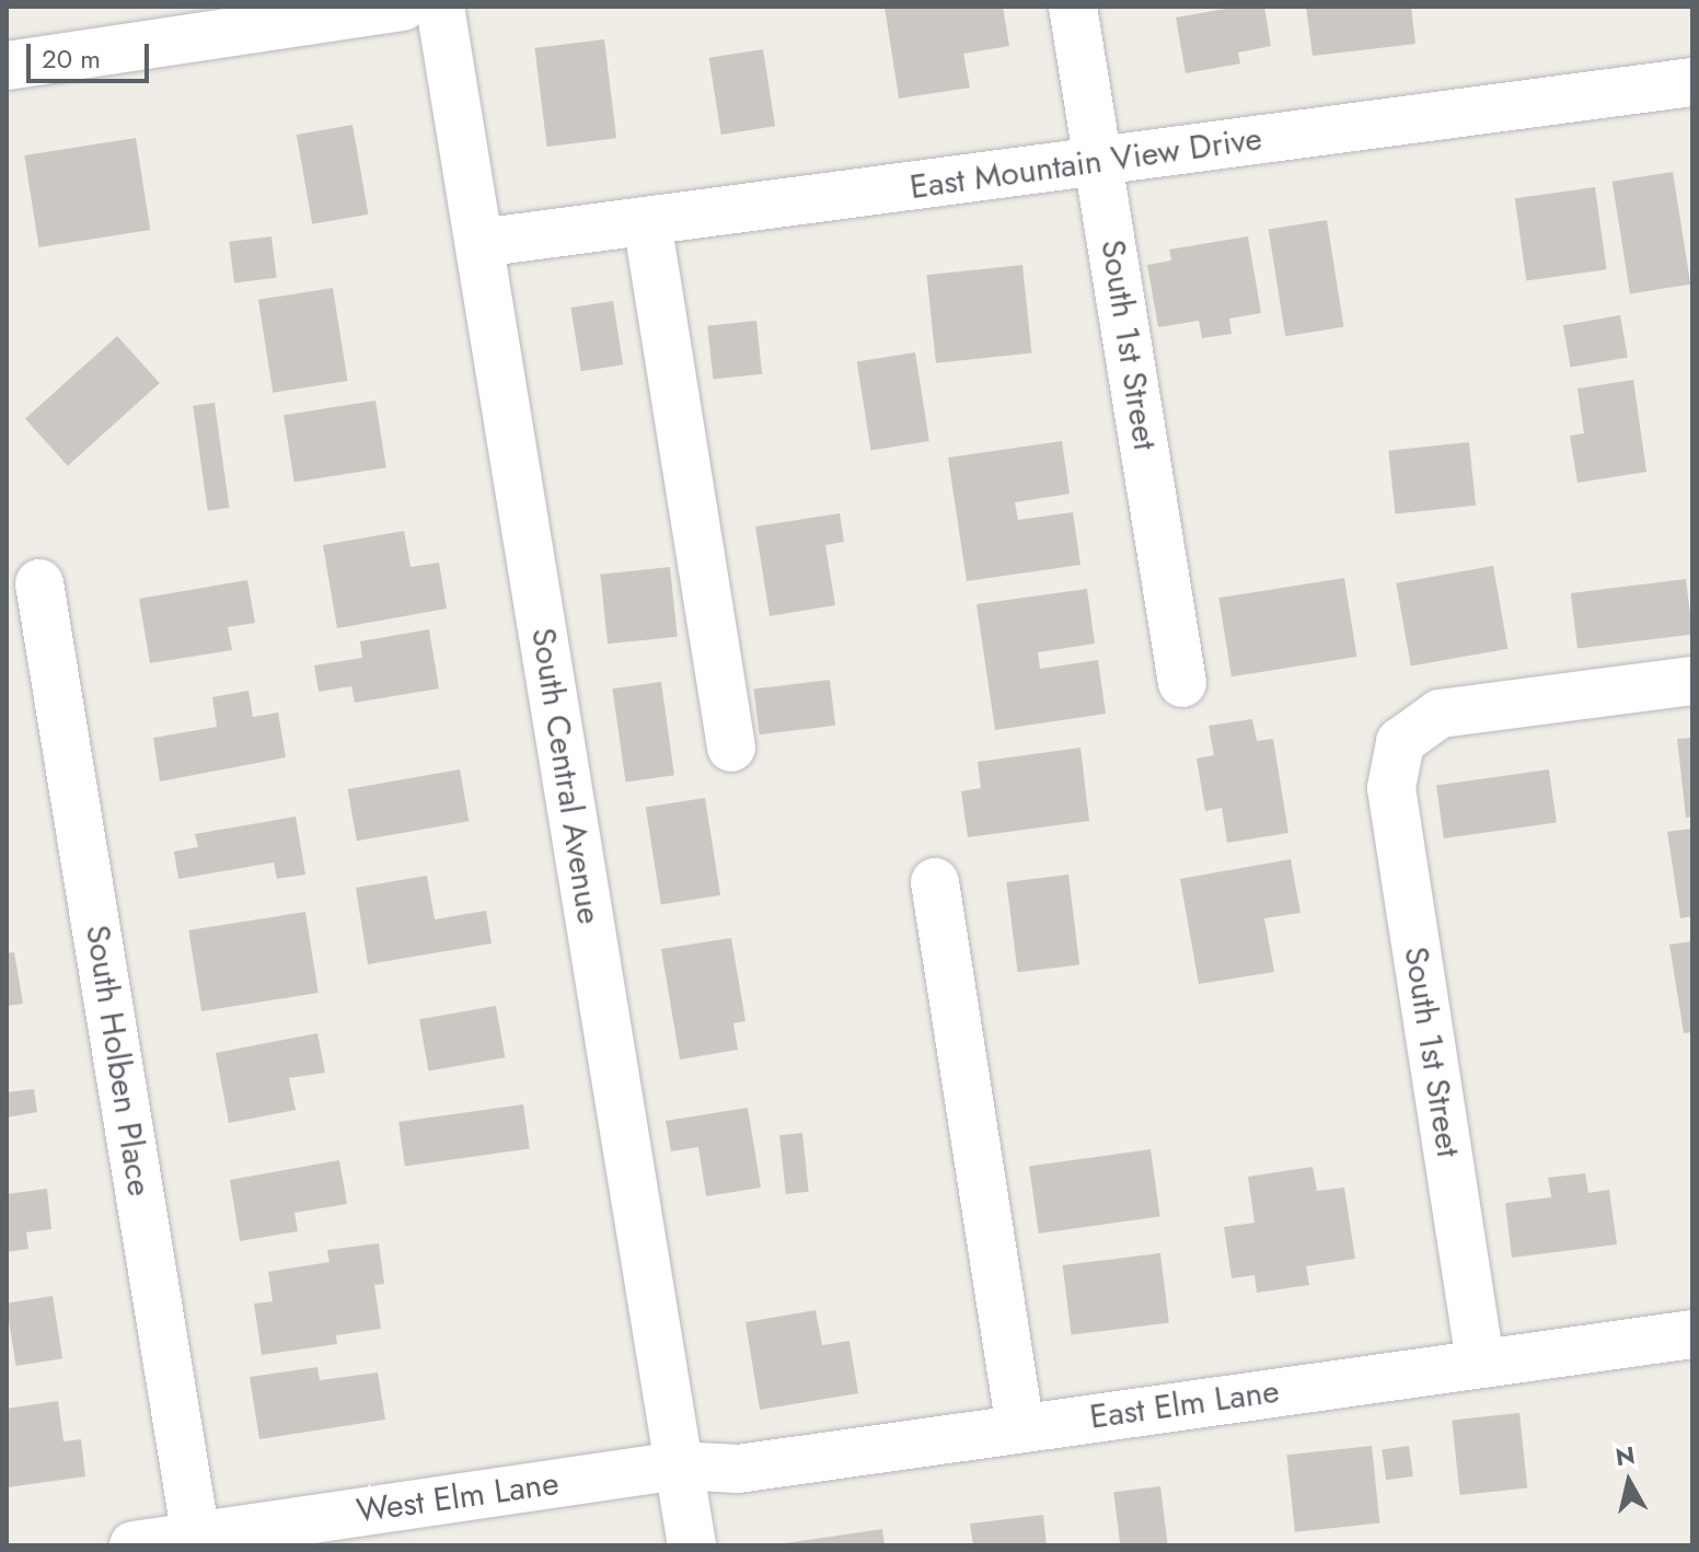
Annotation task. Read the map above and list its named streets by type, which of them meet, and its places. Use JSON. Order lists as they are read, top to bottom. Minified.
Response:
{"streets":{"street":["East Mountain View Drive","South 1st Street","South Central Avenue","South Holben Place","East Elm Lane","West Elm Lane"]},"crossings":[["East Mountain View Drive","South 1st Street"],["East Mountain View Drive","South Central Avenue"],["South 1st Street","East Elm Lane"],["South Central Avenue","East Elm Lane"],["South Central Avenue","West Elm Lane"],["South Holben Place","West Elm Lane"],["East Elm Lane","West Elm Lane"]],"scale_bar":"20 m","north":"top"}
